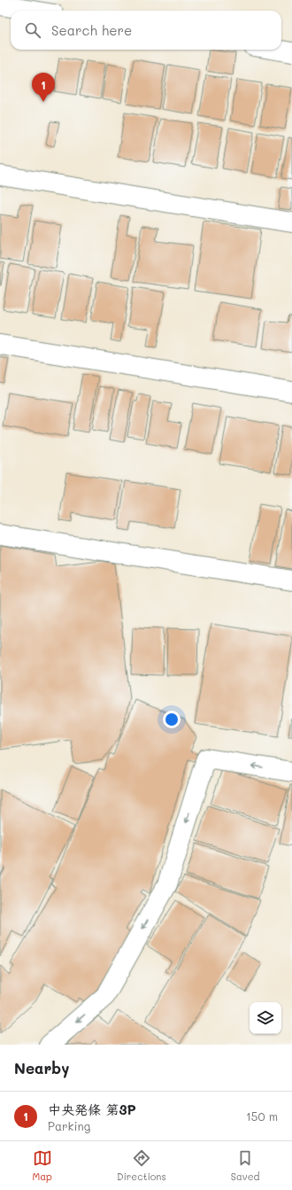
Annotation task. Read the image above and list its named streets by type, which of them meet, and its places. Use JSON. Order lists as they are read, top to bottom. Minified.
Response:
{"page":{"search":"Search here","pins":"1","heading":"Nearby","list":[{"mark":"1","name":"中央発條 第3P","note":"Parking","value":"150 m"}],"nav":["Map","Directions","Saved"]}}
